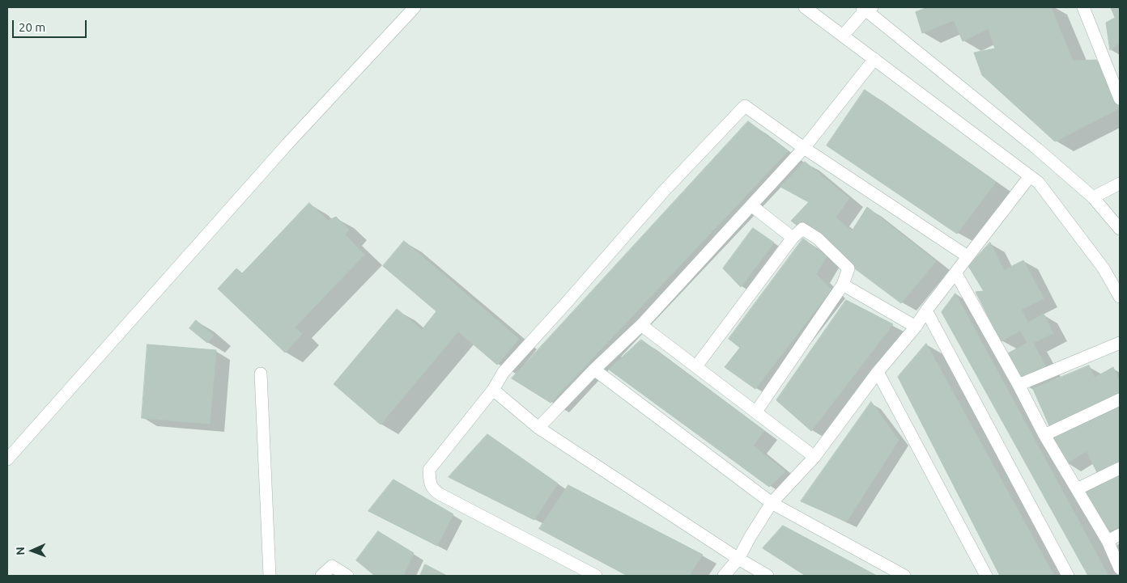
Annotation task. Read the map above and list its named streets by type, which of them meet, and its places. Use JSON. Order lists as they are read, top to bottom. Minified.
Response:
{"scale_bar":"20 m","north":"left"}
